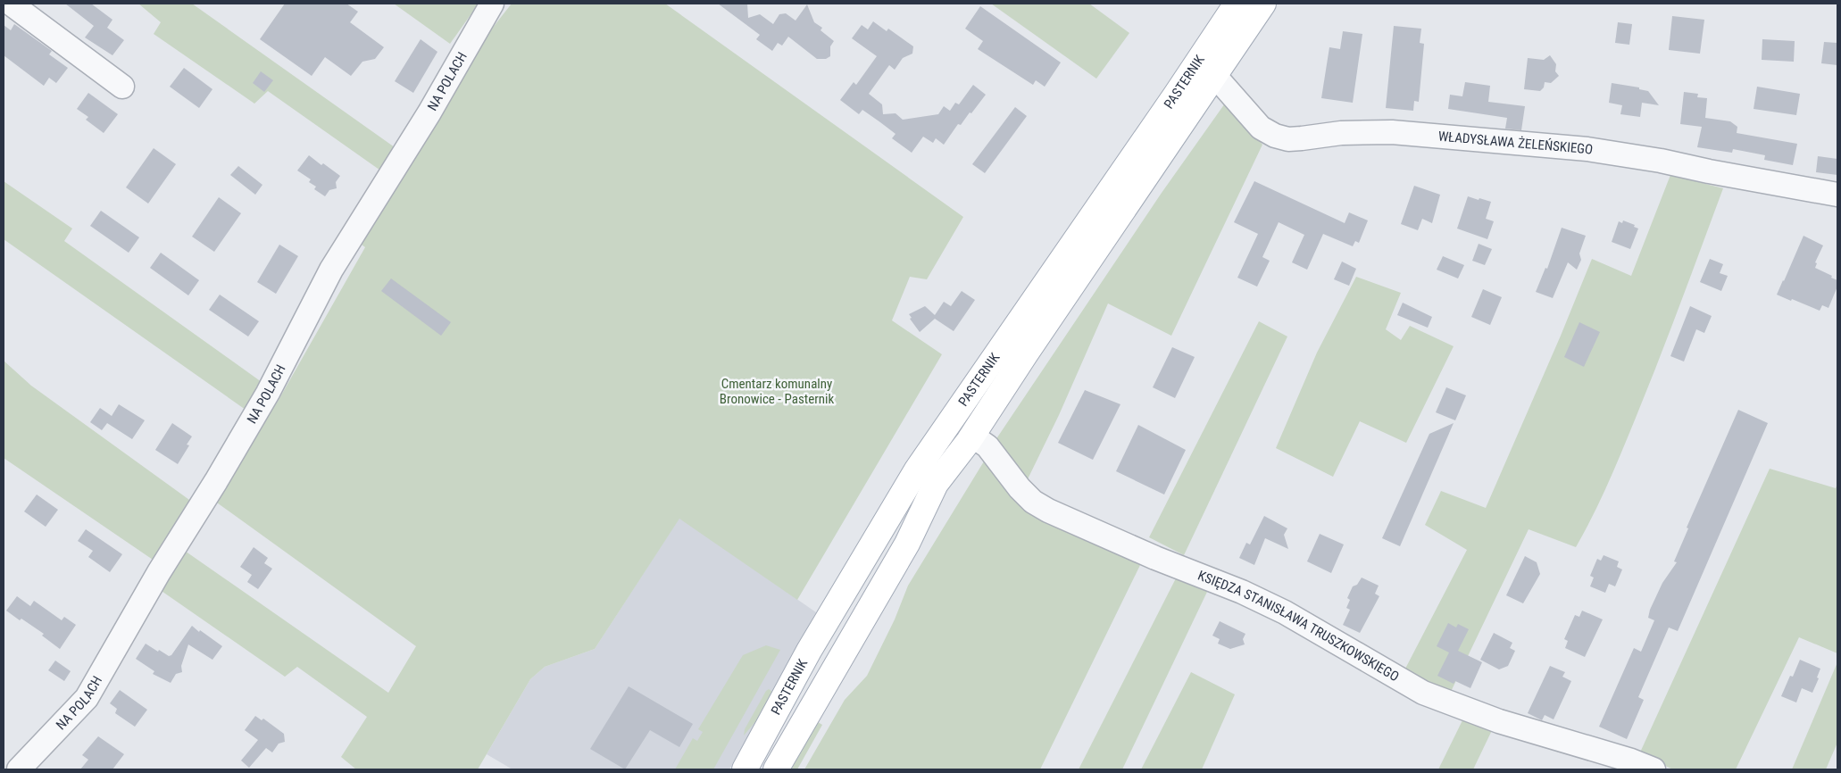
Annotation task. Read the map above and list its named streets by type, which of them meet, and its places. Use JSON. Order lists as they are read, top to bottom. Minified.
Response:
{"streets":{"main road":["PASTERNIK"],"street":["NA POLACH","WŁADYSŁAWA ŻELEŃSKIEGO","KSIĘDZA STANISŁAWA TRUSZKOWSKIEGO"]},"crossings":[["PASTERNIK","WŁADYSŁAWA ŻELEŃSKIEGO"],["PASTERNIK","KSIĘDZA STANISŁAWA TRUSZKOWSKIEGO"]],"parks":["Cmentarz komunalny Bronowice - Pasternik"]}
